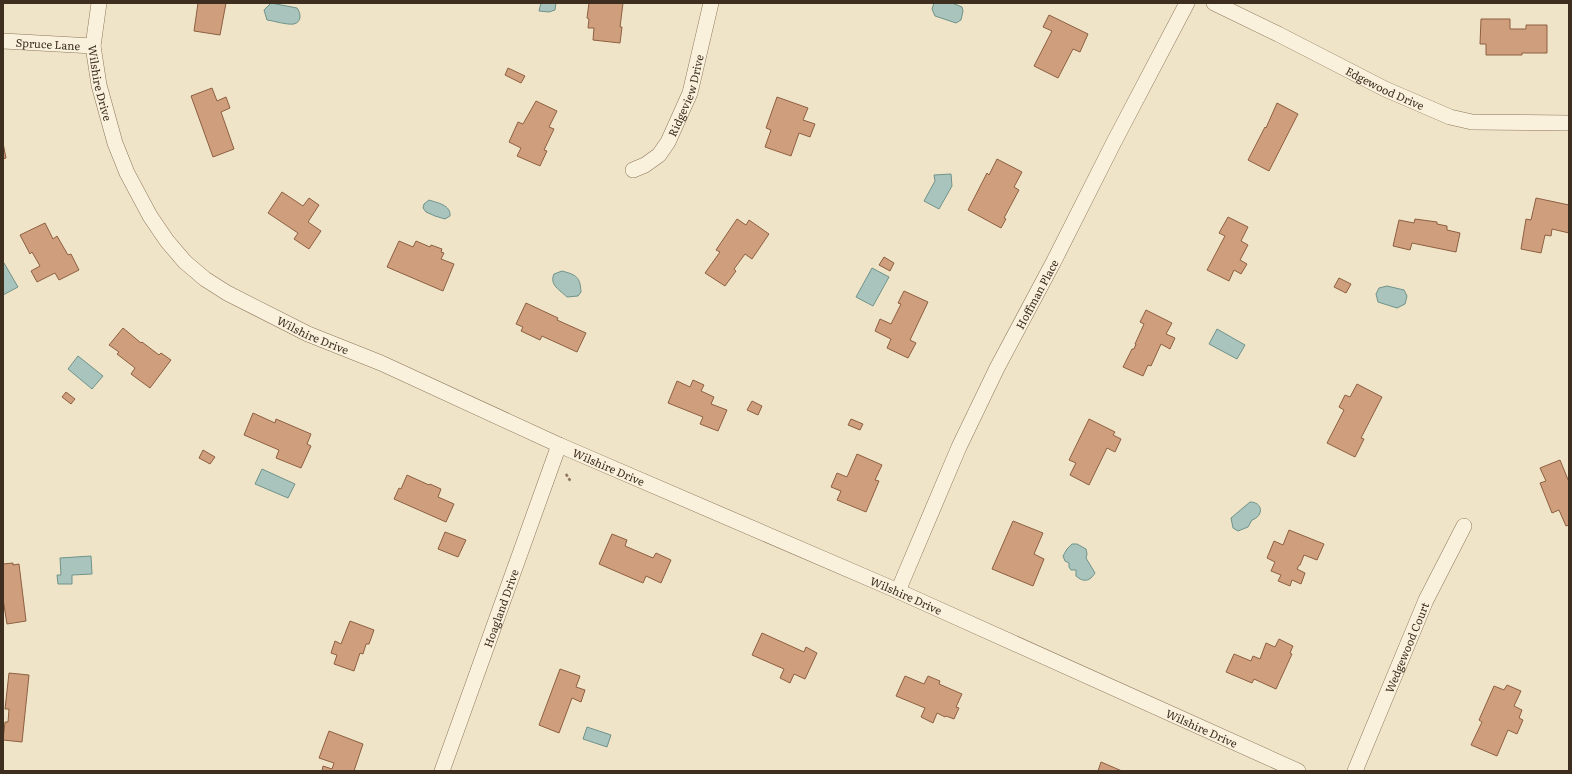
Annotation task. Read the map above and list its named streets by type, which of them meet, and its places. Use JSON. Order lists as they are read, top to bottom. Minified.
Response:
{"streets":{"street":["Spruce Lane","Wilshire Drive","Edgewood Drive","Ridgeview Drive","Hoffman Place","Hoagland Drive","Wedgewood Court"]},"crossings":[["Spruce Lane","Wilshire Drive"],["Wilshire Drive","Hoffman Place"],["Wilshire Drive","Hoagland Drive"]]}
